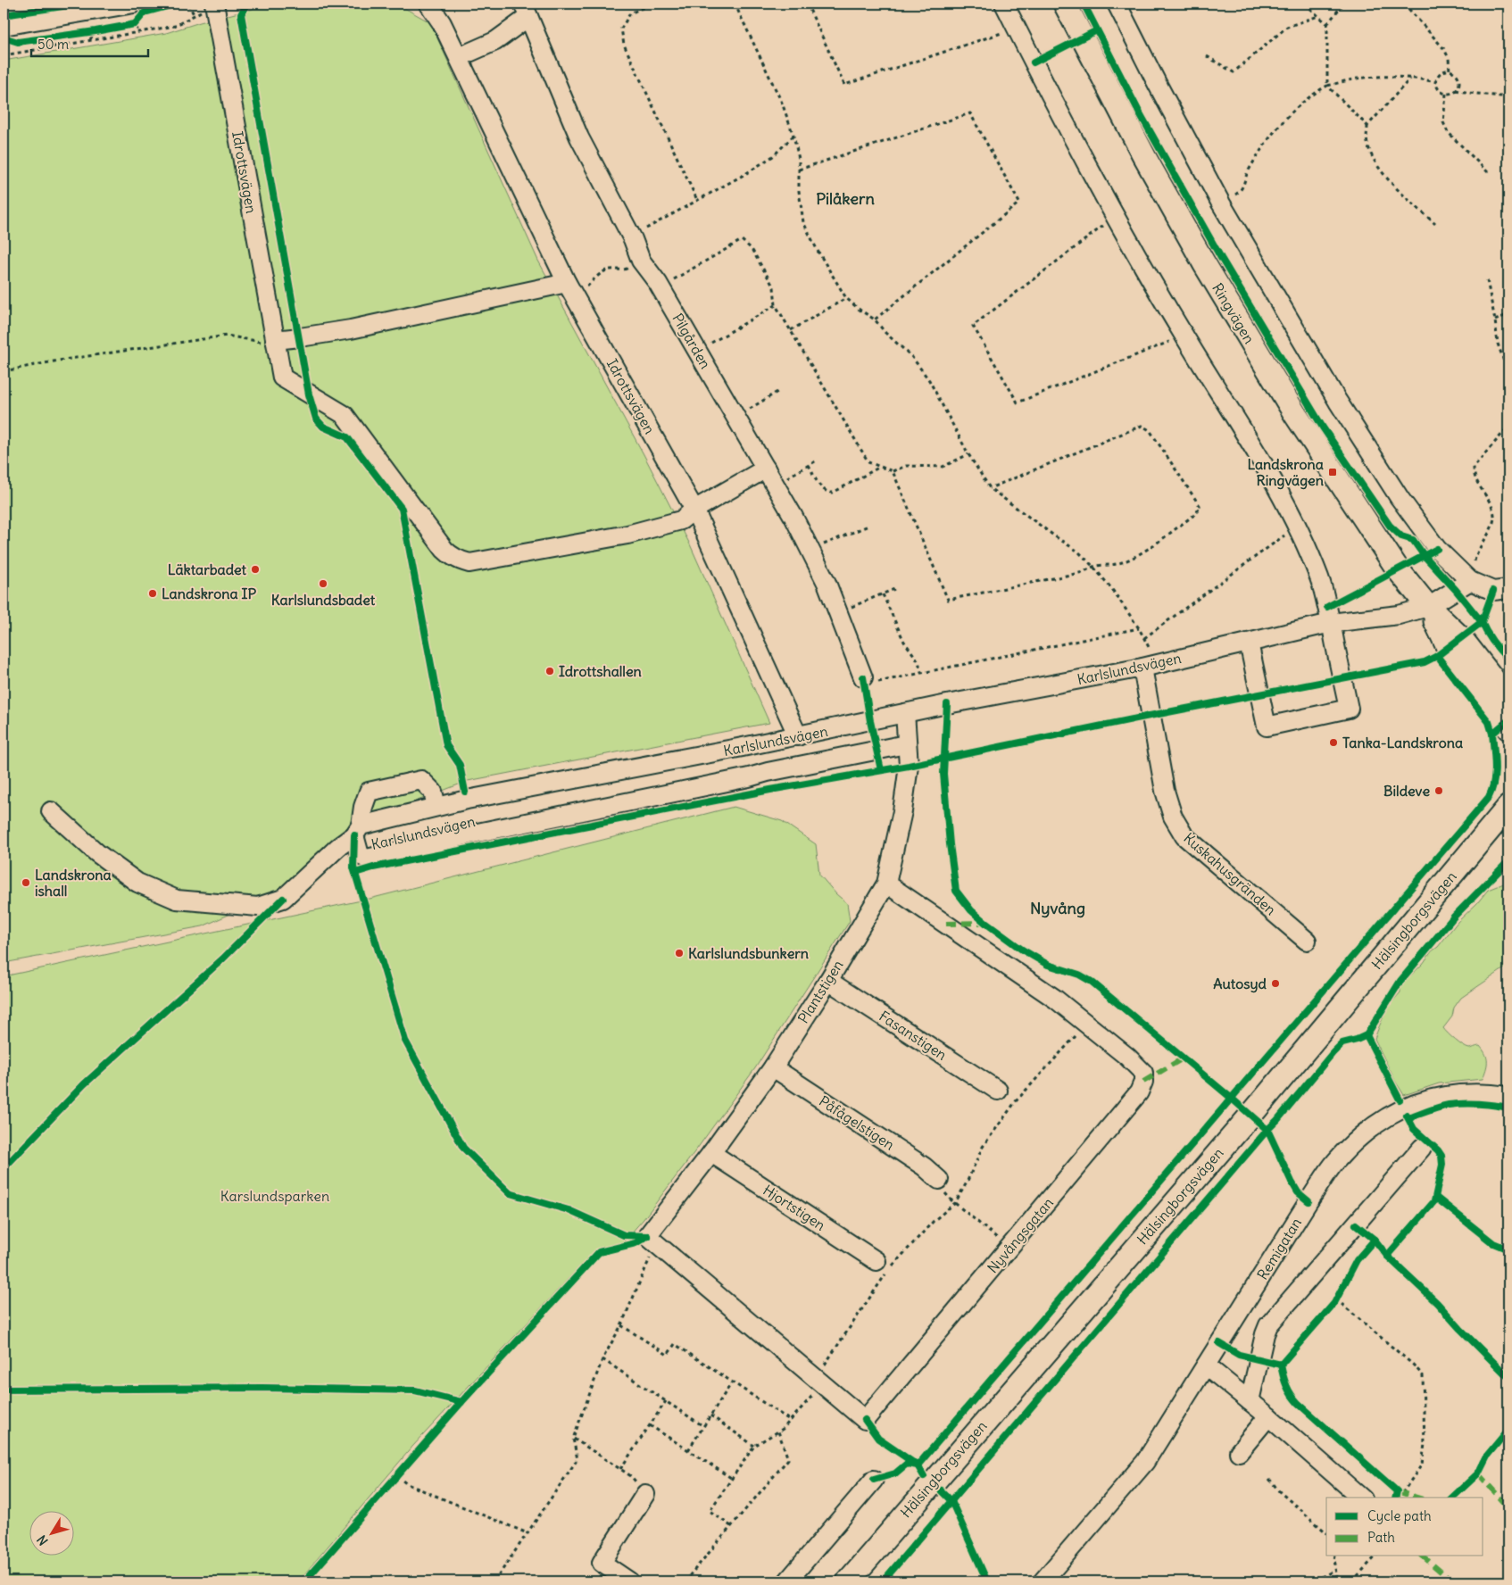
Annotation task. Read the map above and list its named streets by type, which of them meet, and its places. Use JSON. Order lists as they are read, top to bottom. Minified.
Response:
{"streets":{"main road":["Ringvägen","Hälsingborgsvägen"],"street":["Idrottsvägen","Pilgården","Karlslundsvägen","Kuskahusgränden","Plantstigen","Fasanstigen","Påfågelstigen","Hjortstigen","Nyvångsgatan","Remigatan"]},"crossings":[["Idrottsvägen","Karlslundsvägen"],["Ringvägen","Karlslundsvägen"],["Karlslundsvägen","Kuskahusgränden"],["Karlslundsvägen","Plantstigen"],["Plantstigen","Fasanstigen"],["Plantstigen","Påfågelstigen"],["Plantstigen","Hjortstigen"],["Plantstigen","Nyvångsgatan"]],"districts":["Pilåkern","Nyvång"],"parks":["Karslundsparken"],"places":{"transit":["Landskrona Ringvägen"],"other":["Läktarbadet","Karlslundsbadet","Landskrona IP","Idrottshallen","Tanka-Landskrona","Bildeve","Landskrona ishall","Karlslundsbunkern","Autosyd"]},"legend":["Cycle path","Path"],"scale_bar":"50 m","north":"bottom left"}
